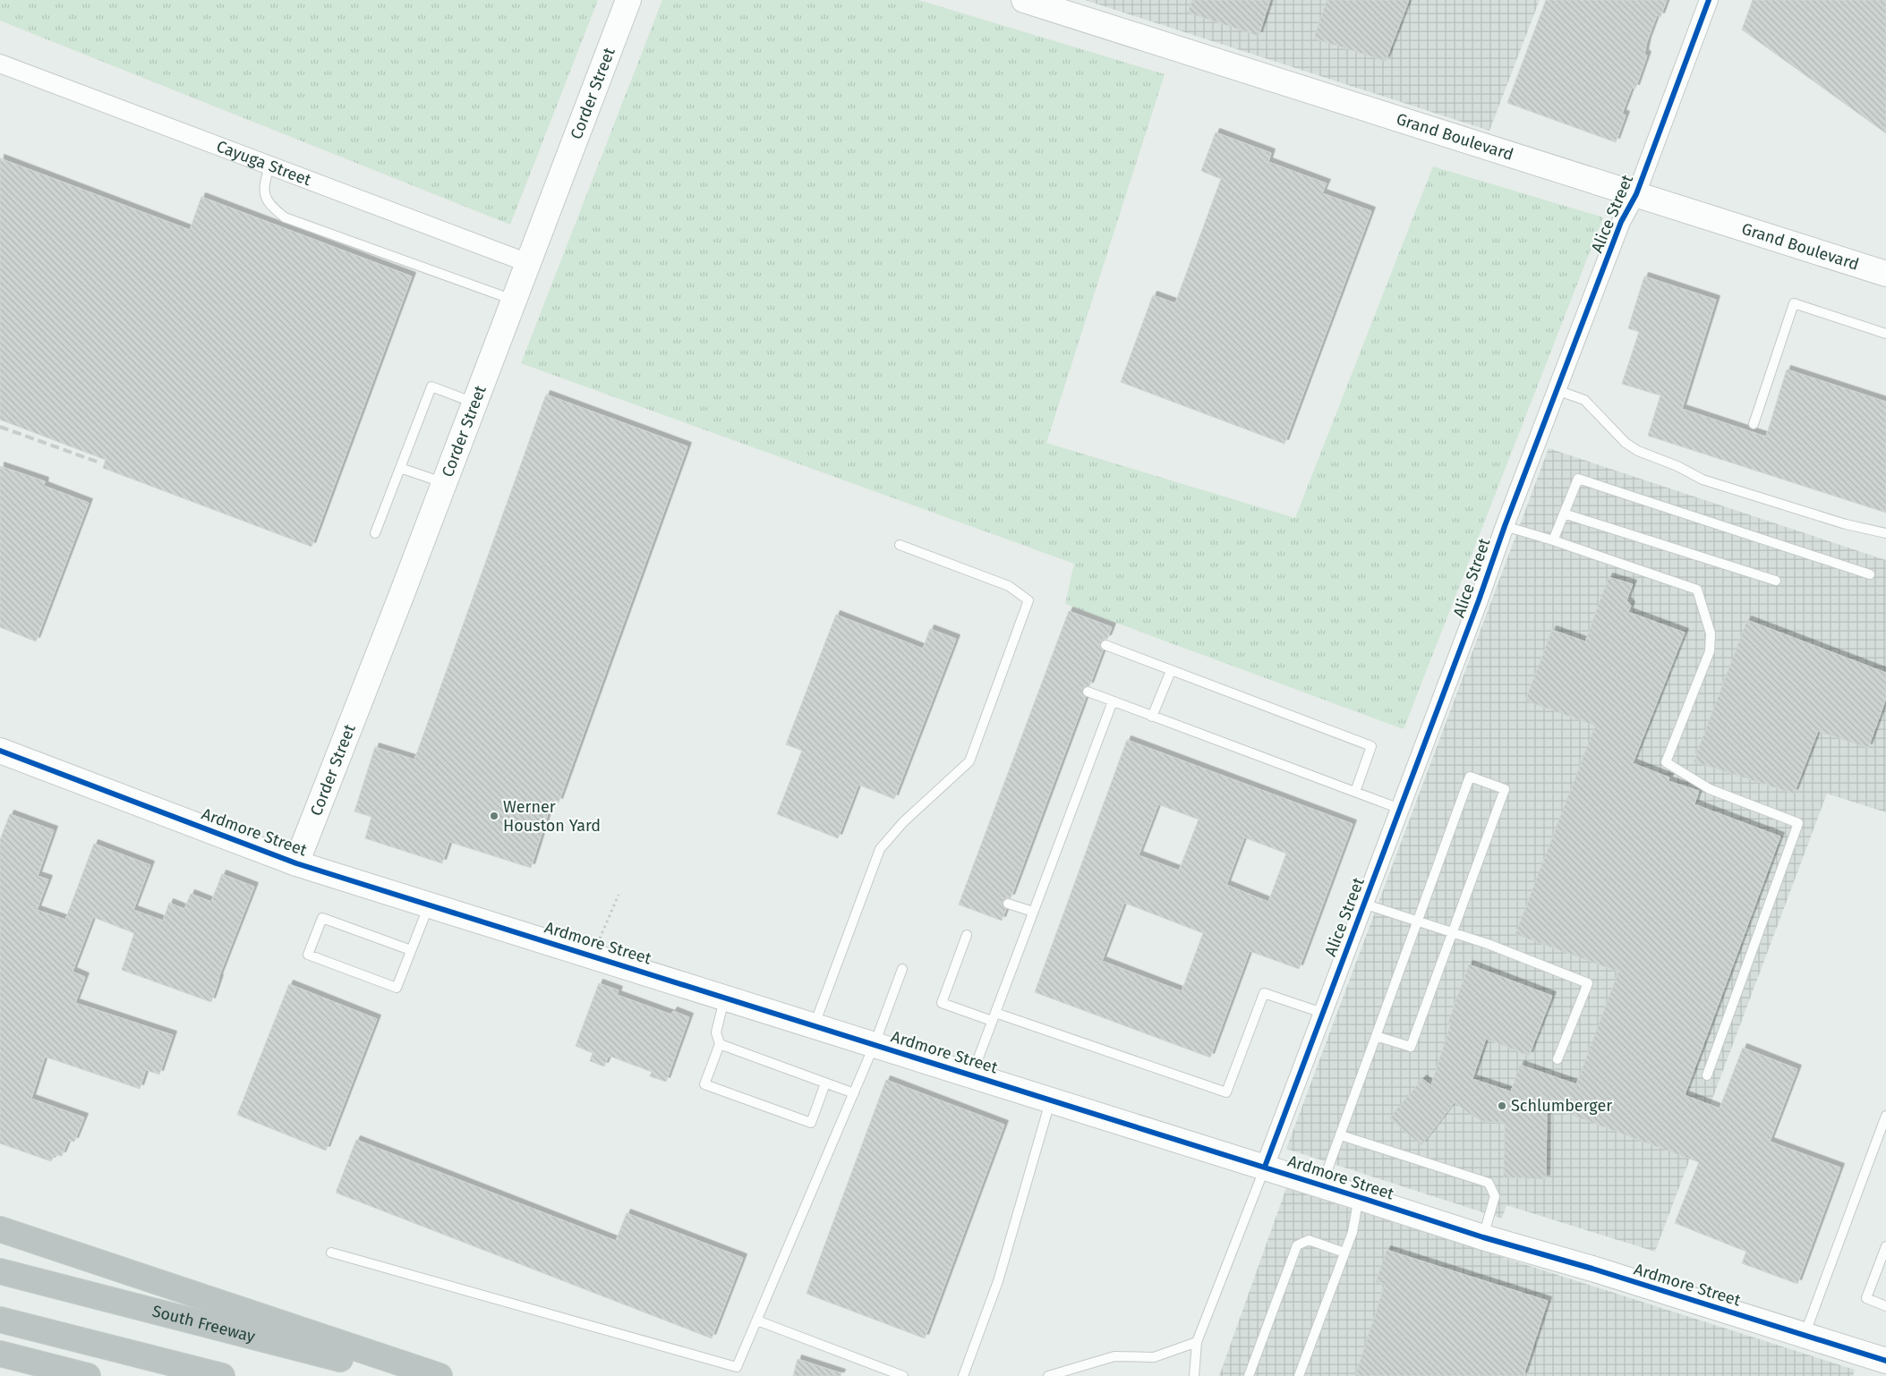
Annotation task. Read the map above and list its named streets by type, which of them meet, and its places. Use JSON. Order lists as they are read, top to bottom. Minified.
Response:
{"streets":{"highway":["South Freeway"],"street":["Corder Street","Grand Boulevard","Cayuga Street","Alice Street","Ardmore Street"]},"crossings":[["Corder Street","Cayuga Street"],["Corder Street","Ardmore Street"],["Grand Boulevard","Alice Street"],["Alice Street","Ardmore Street"]],"places":["Werner Houston Yard","Schlumberger"]}
